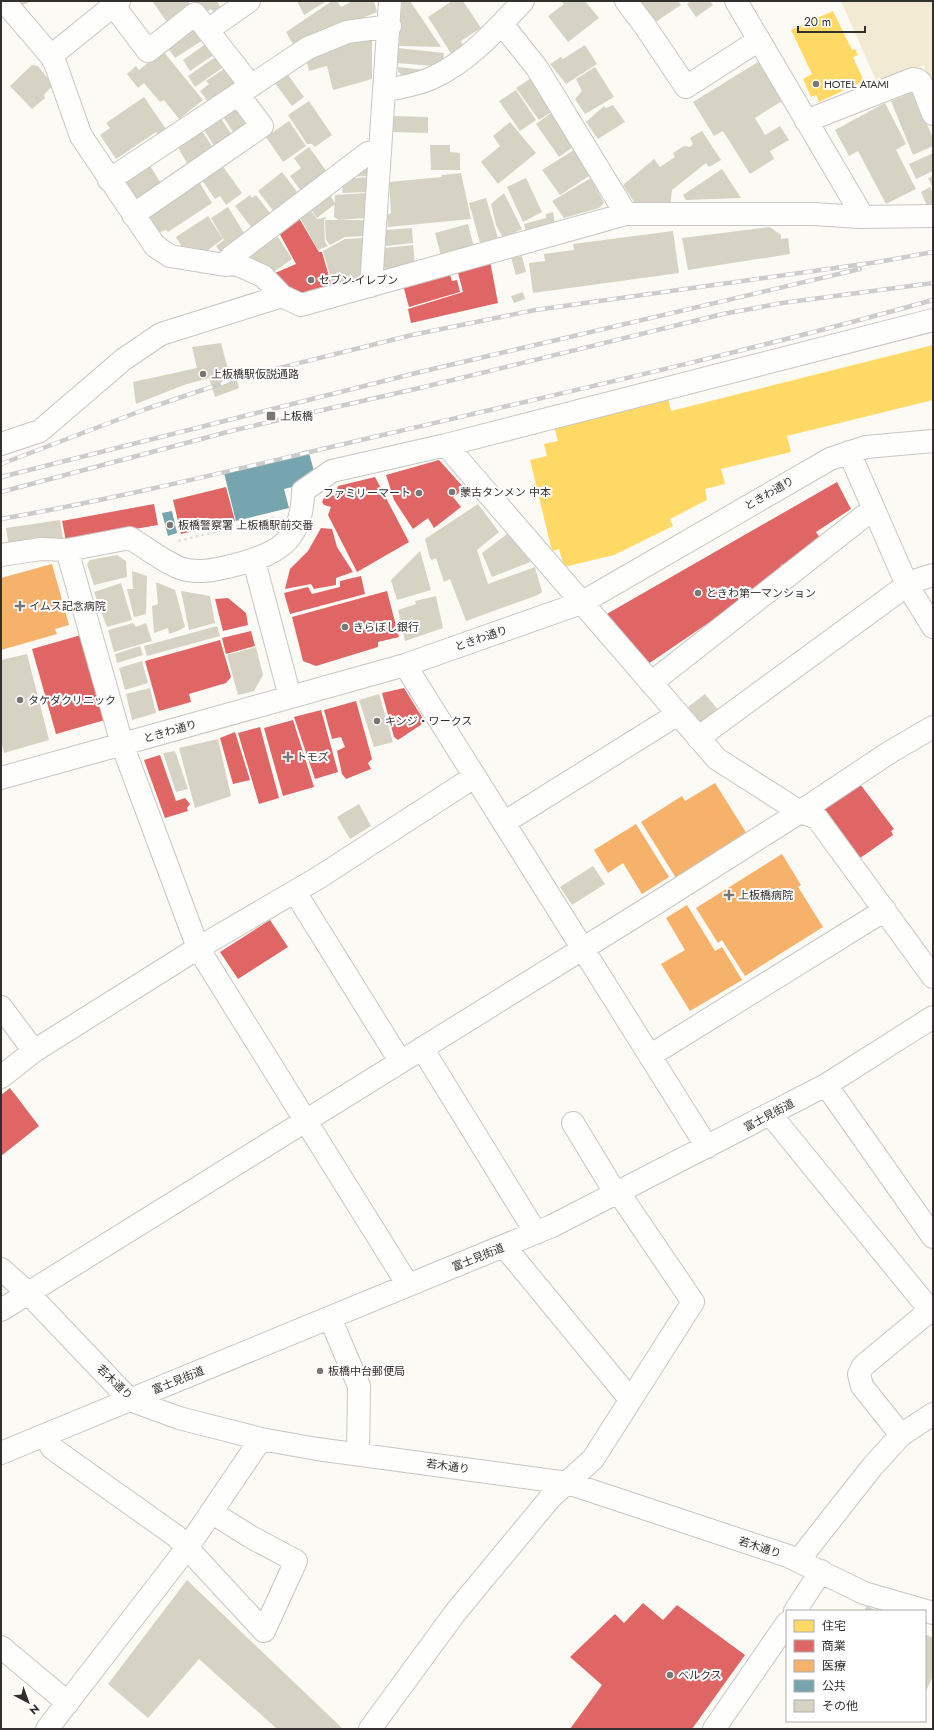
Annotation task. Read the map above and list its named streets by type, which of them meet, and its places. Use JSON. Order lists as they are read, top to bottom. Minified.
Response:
{"streets":{"street":["ときわ通り","富士見街道","若木通り"]},"crossings":[["富士見街道","若木通り"]],"places":{"other":["HOTEL ATAMI","セブン-イレブン","上板橋駅仮説通路","蒙古タンメン 中本","ファミリーマート","板橋警察署 上板橋駅前交番","ときわ第一マンション","きらぼし銀行","タケダクリニック","キンジ・ワークス","板橋中台郵便局","ベルクス"],"transit":["上板橋"],"health":["イムス記念病院","トモズ","上板橋病院"]},"legend":["住宅","商業","医療","公共","その他"],"scale_bar":"20 m","north":"bottom right"}
